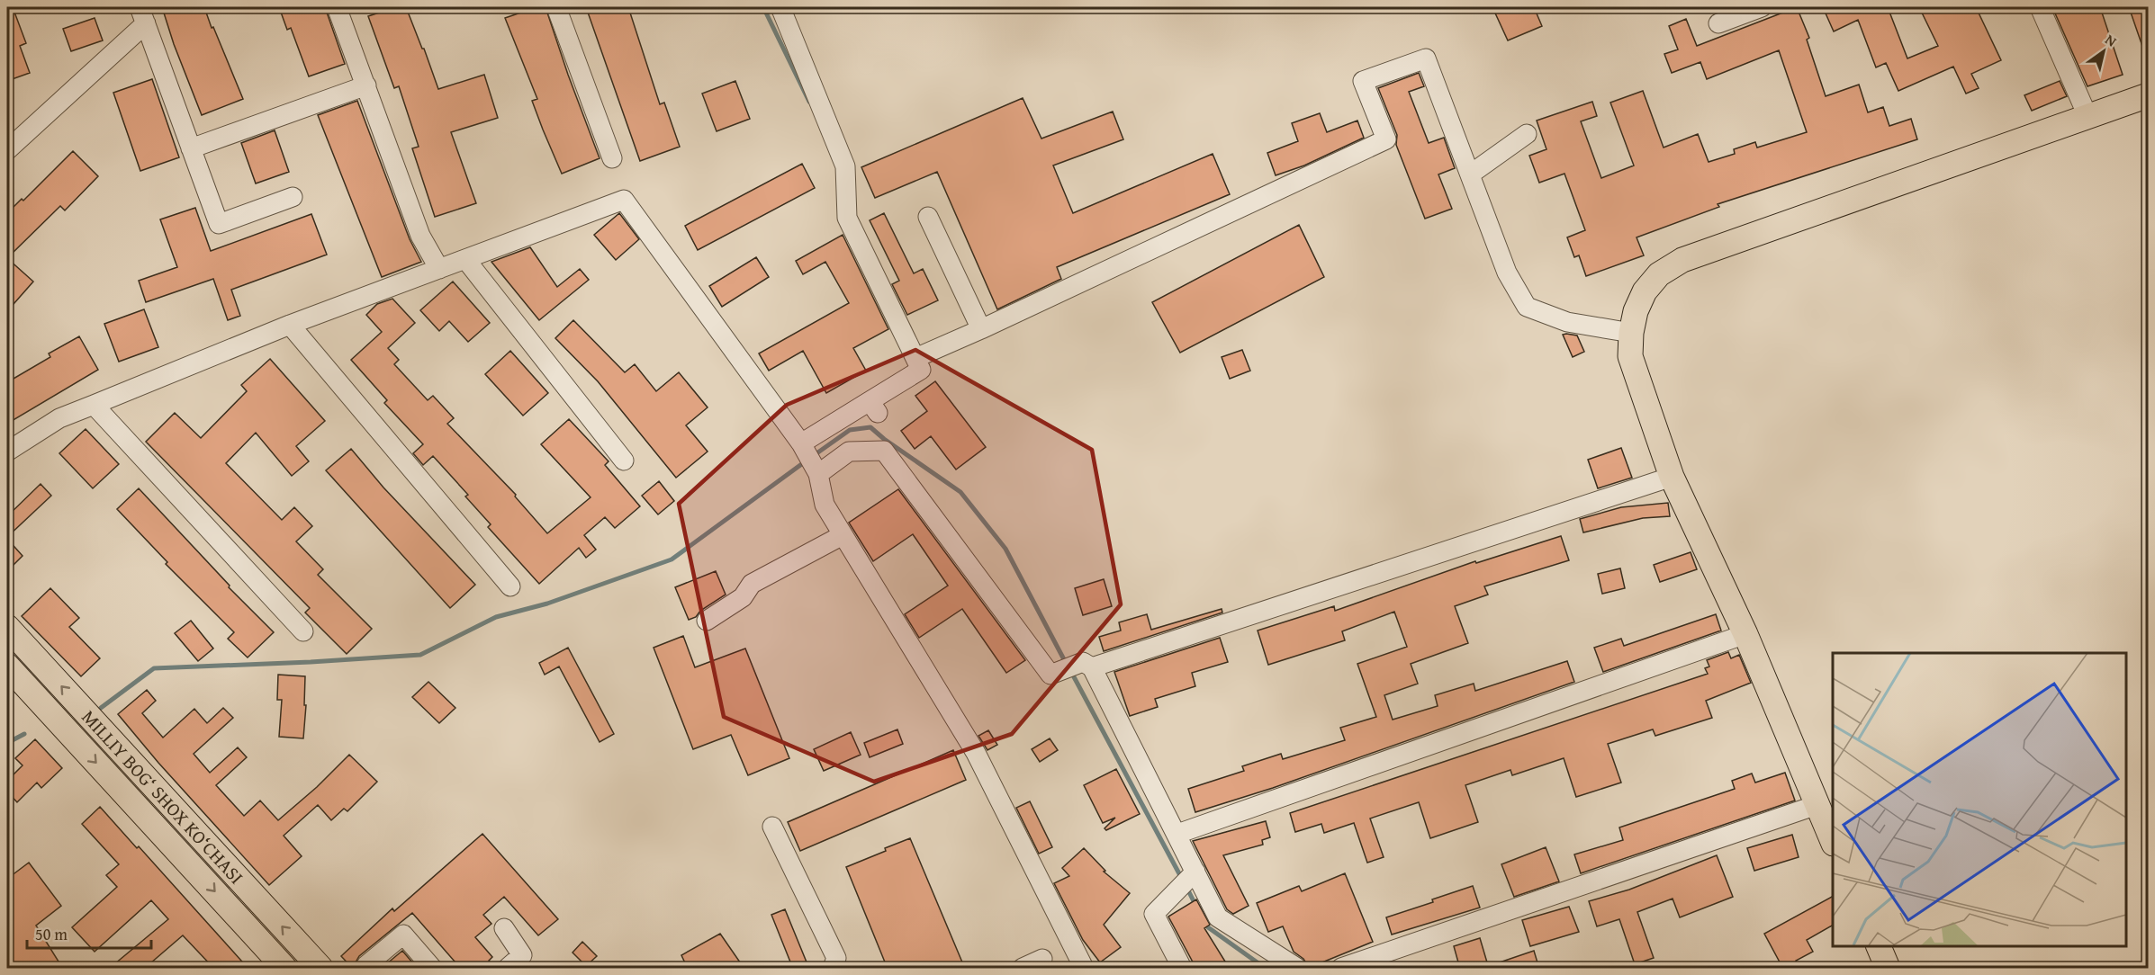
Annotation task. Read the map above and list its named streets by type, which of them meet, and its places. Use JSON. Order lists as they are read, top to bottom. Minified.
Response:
{"streets":{"main road":["MILLIY BOG‘ SHOX KO‘CHASI"]},"scale_bar":"50 m","north":"top right"}
